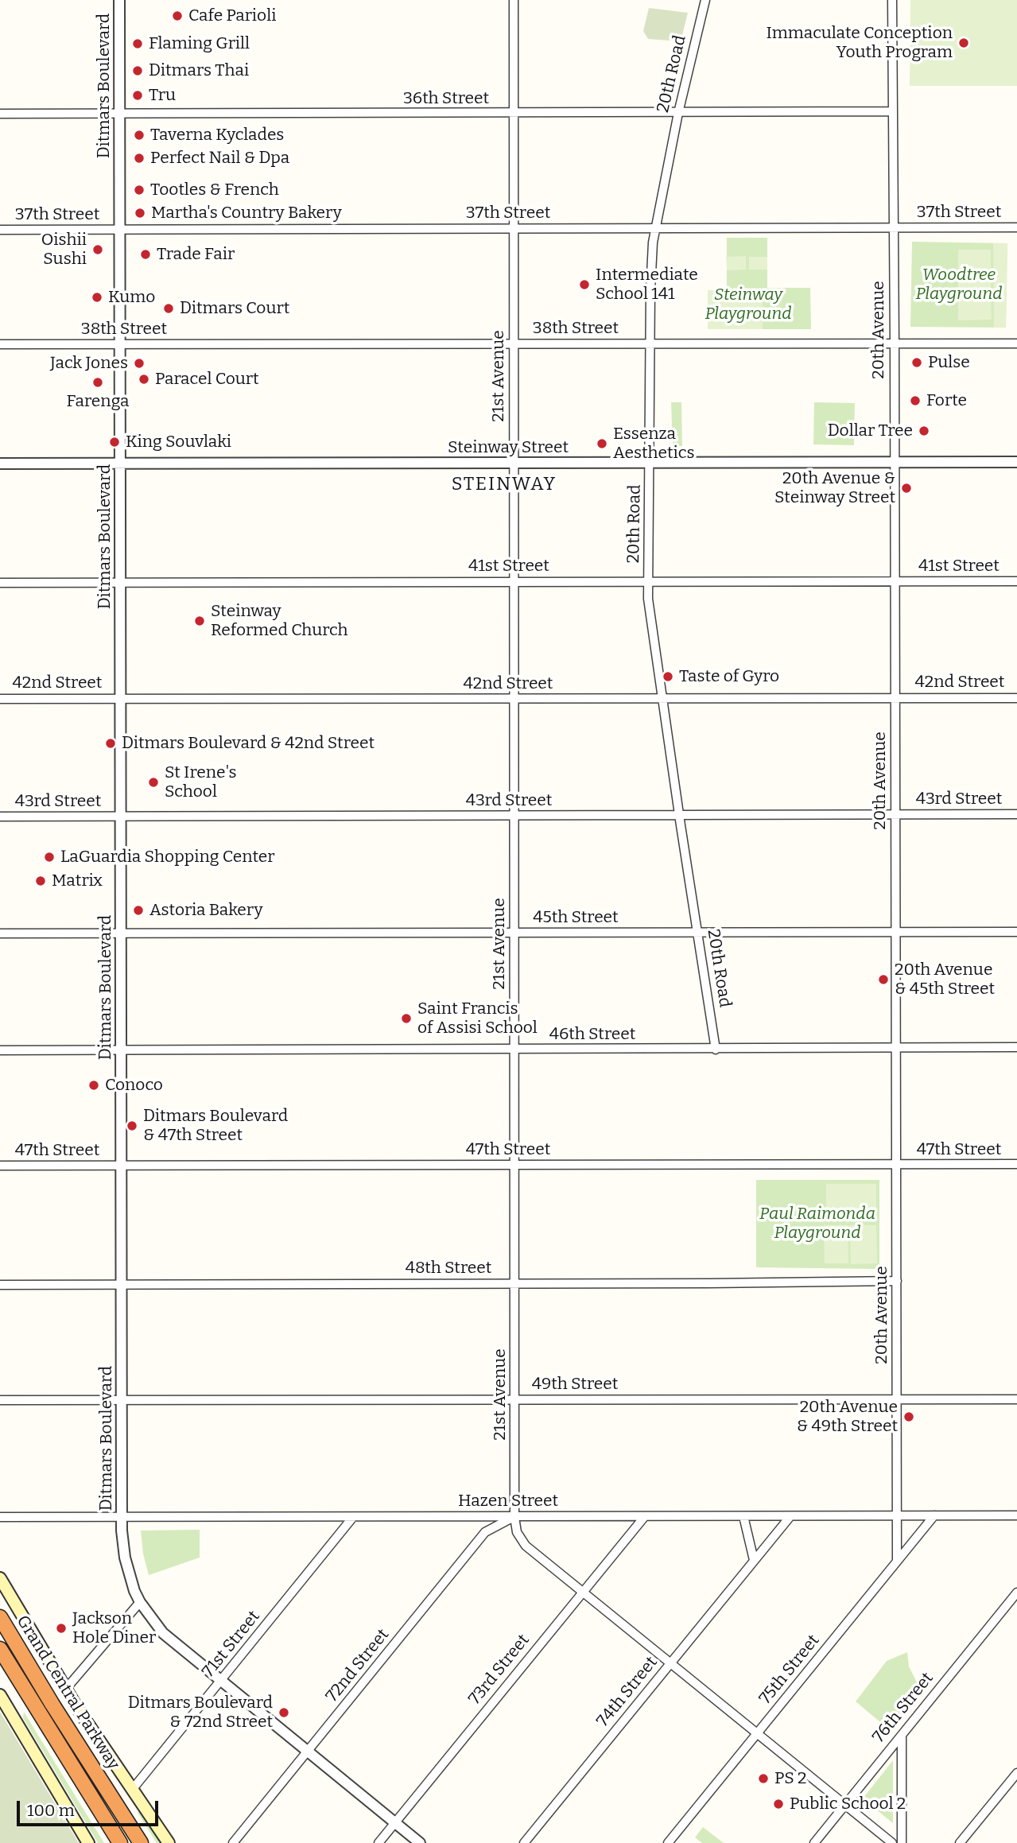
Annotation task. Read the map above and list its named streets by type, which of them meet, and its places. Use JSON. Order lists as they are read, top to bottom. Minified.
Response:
{"streets":{"highway":["Grand Central Parkway"],"street":["20th Road","Ditmars Boulevard","36th Street","37th Street","38th Street","20th Avenue","21st Avenue","Steinway Street","41st Street","42nd Street","43rd Street","45th Street","46th Street","47th Street","48th Street","49th Street","Hazen Street","71st Street","72nd Street","73rd Street","75th Street","74th Street","76th Street"]},"crossings":[["20th Road","36th Street"],["20th Road","37th Street"],["20th Road","38th Street"],["20th Road","Steinway Street"],["20th Road","41st Street"],["20th Road","42nd Street"],["20th Road","43rd Street"],["20th Road","45th Street"],["20th Road","46th Street"],["Ditmars Boulevard","36th Street"],["Ditmars Boulevard","37th Street"],["Ditmars Boulevard","38th Street"],["Ditmars Boulevard","Steinway Street"],["Ditmars Boulevard","41st Street"],["Ditmars Boulevard","42nd Street"],["Ditmars Boulevard","43rd Street"],["Ditmars Boulevard","45th Street"],["Ditmars Boulevard","46th Street"],["Ditmars Boulevard","47th Street"],["Ditmars Boulevard","48th Street"],["Ditmars Boulevard","49th Street"],["Ditmars Boulevard","Hazen Street"],["Ditmars Boulevard","71st Street"],["Ditmars Boulevard","72nd Street"],["Ditmars Boulevard","73rd Street"],["36th Street","20th Avenue"],["36th Street","21st Avenue"],["37th Street","20th Avenue"],["37th Street","21st Avenue"],["38th Street","20th Avenue"],["38th Street","21st Avenue"],["20th Avenue","Steinway Street"],["20th Avenue","41st Street"],["20th Avenue","42nd Street"],["20th Avenue","43rd Street"],["20th Avenue","45th Street"],["20th Avenue","46th Street"],["20th Avenue","47th Street"],["20th Avenue","48th Street"],["20th Avenue","49th Street"],["20th Avenue","Hazen Street"],["20th Avenue","75th Street"],["21st Avenue","Steinway Street"],["21st Avenue","41st Street"],["21st Avenue","42nd Street"],["21st Avenue","43rd Street"],["21st Avenue","45th Street"],["21st Avenue","46th Street"],["21st Avenue","47th Street"],["21st Avenue","48th Street"],["21st Avenue","49th Street"],["21st Avenue","Hazen Street"],["21st Avenue","72nd Street"],["21st Avenue","73rd Street"],["21st Avenue","75th Street"],["21st Avenue","74th Street"],["21st Avenue","76th Street"],["Hazen Street","71st Street"],["Hazen Street","72nd Street"],["Hazen Street","73rd Street"],["Hazen Street","75th Street"],["Hazen Street","74th Street"]],"districts":["STEINWAY"],"parks":["Woodtree Playground","Steinway Playground","Paul Raimonda Playground"],"places":["Cafe Parioli","Immaculate Conception Youth Program","Flaming Grill","Ditmars Thai","Tru","Taverna Kyclades","Perfect Nail & Dpa","Tootles & French","Martha's Country Bakery","Oishii Sushi","Trade Fair","Intermediate School 141","Kumo","Ditmars Court","Pulse","Jack Jones","Paracel Court","Farenga","Forte","Dollar Tree","King Souvlaki","Essenza Aesthetics","20th Avenue & Steinway Street","Steinway Reformed Church","Taste of Gyro","Ditmars Boulevard & 42nd Street","St Irene's School","LaGuardia Shopping Center","Matrix","Astoria Bakery","20th Avenue & 45th Street","Saint Francis of Assisi School","Conoco","Ditmars Boulevard & 47th Street","20th Avenue & 49th Street","Jackson Hole Diner","Ditmars Boulevard & 72nd Street","PS 2","Public School 2"],"scale_bar":"100 m"}
